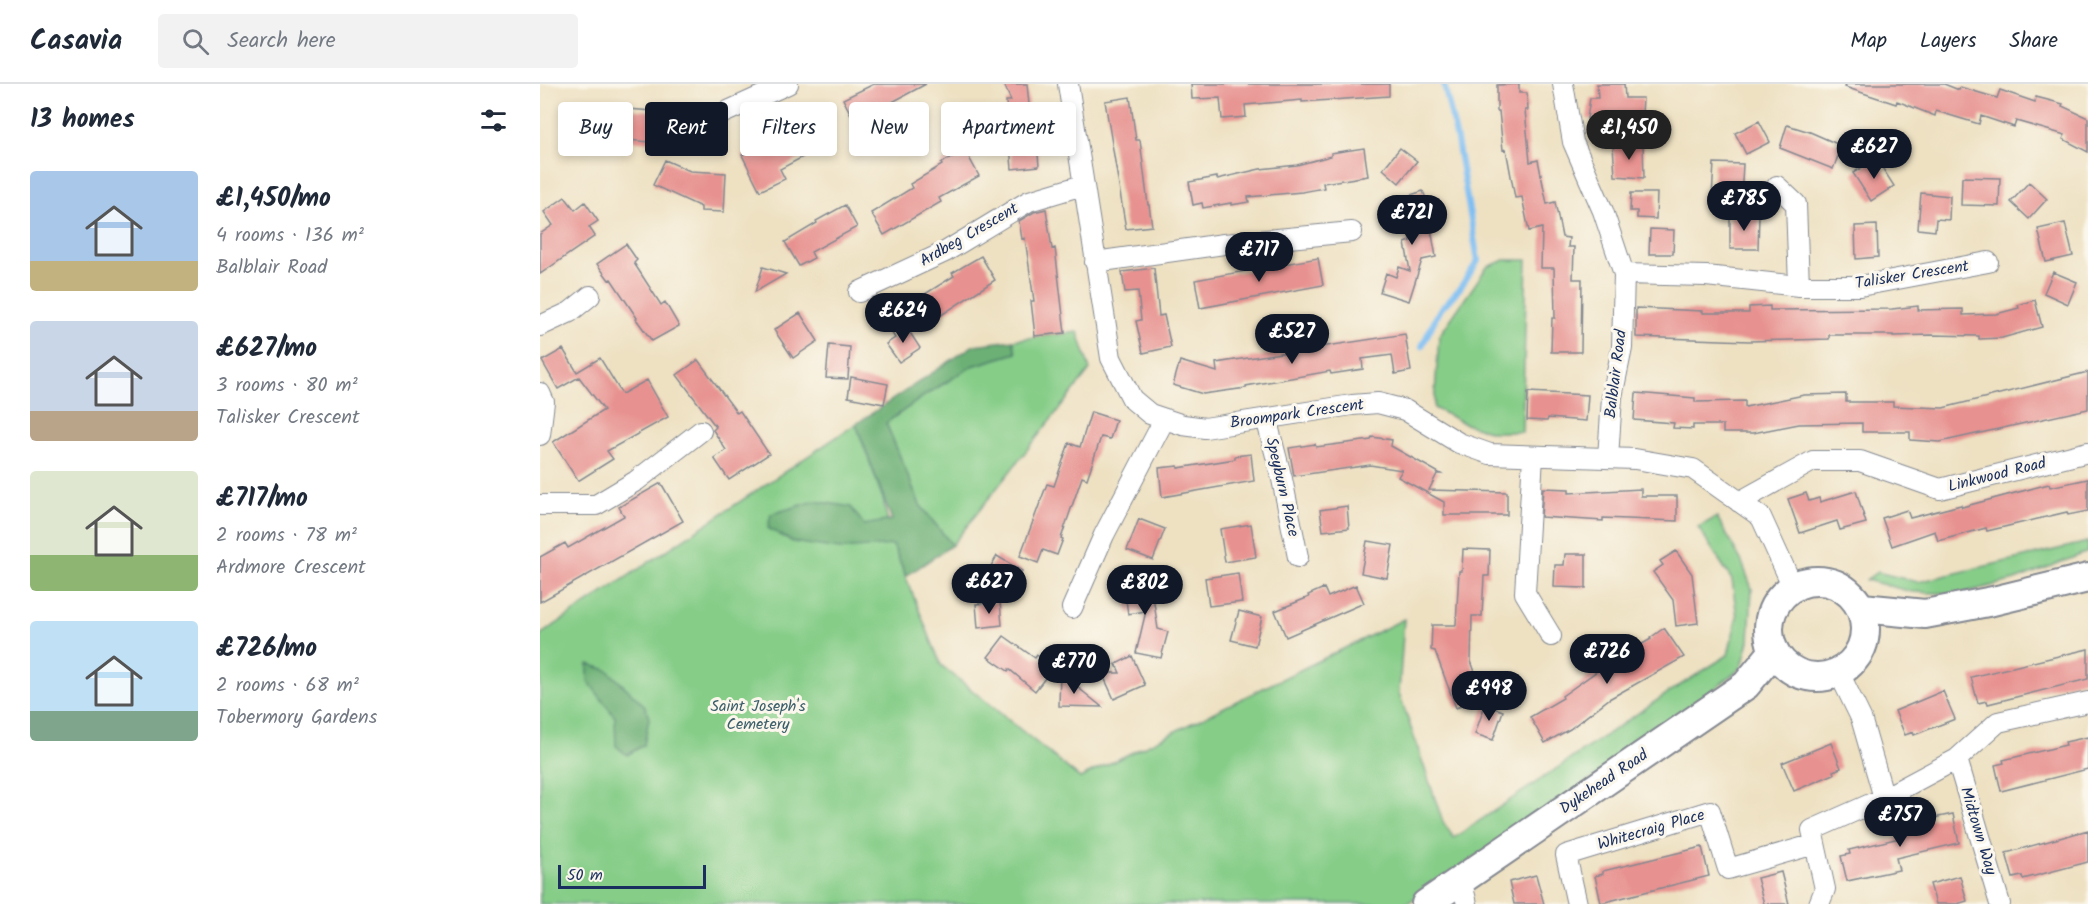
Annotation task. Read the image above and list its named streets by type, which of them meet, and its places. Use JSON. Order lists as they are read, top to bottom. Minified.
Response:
{"streets":{"street":["Ardbeg Crescent","Talisker Crescent","Balblair Road","Broompark Crescent","Linkwood Road","Speyburn Place","Dykehead Road","Whitecraig Place","Midtown Way"]},"crossings":[["Ardbeg Crescent","Broompark Crescent"],["Talisker Crescent","Balblair Road"],["Balblair Road","Broompark Crescent"],["Broompark Crescent","Linkwood Road"],["Broompark Crescent","Speyburn Place"],["Broompark Crescent","Dykehead Road"]],"parks":["Saint Joseph's Cemetery"],"scale_bar":"50 m","page":{"header":"Casavia","search":"Search here","nav":["Map","Layers","Share"],"heading":"13 homes","chip":["Buy","Rent","Filters","New","Apartment"],"price":["£1,450","£627","£785","£721","£717","£624","£527","£627","£802","£726","£770","£998","£757"],"list":[{"name":"£1,450/mo","note":"4 rooms · 136 m² · Balblair Road"},{"name":"£627/mo","note":"3 rooms · 80 m² · Talisker Crescent"},{"name":"£717/mo","note":"2 rooms · 78 m² · Ardmore Crescent"},{"name":"£726/mo","note":"2 rooms · 68 m² · Tobermory Gardens"}],"scale":"50 m"}}
